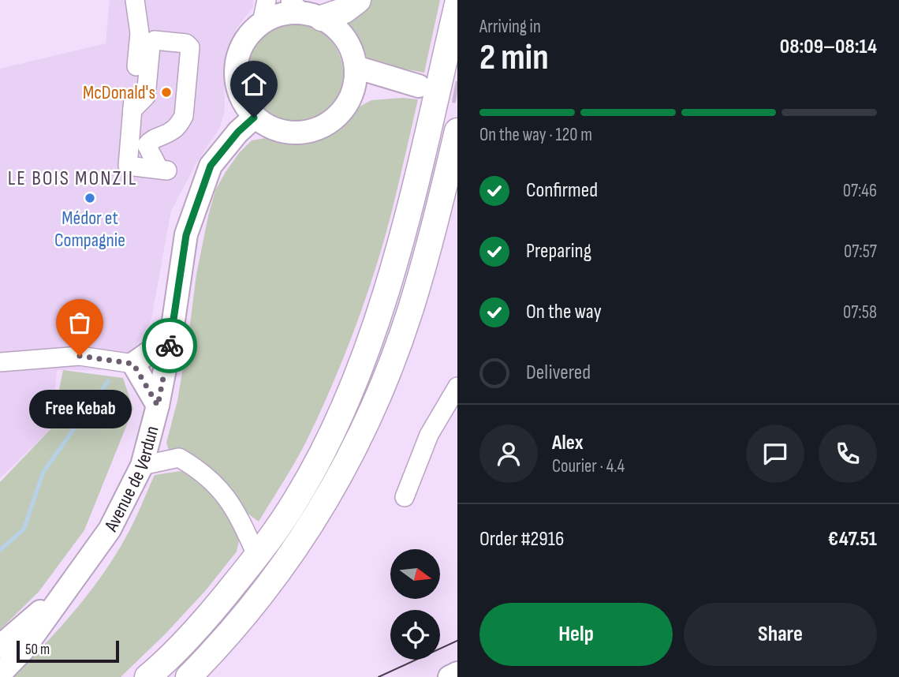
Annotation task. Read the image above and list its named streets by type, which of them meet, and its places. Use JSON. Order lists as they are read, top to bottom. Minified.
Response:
{"streets":{"main road":["Avenue de Verdun"]},"districts":["LE BOIS MONZIL"],"places":["McDonald's","Médor et Compagnie","Free Kebab"],"scale_bar":"50 m","north":"right","page":{"heading":["2 min","Arriving in","08:09–08:14"],"panel":["Alex","Courier · 4.4","Order #2916","€47.51"],"bar":"On the way · 120 m","list":[["Confirmed","07:46"],["Preparing","07:57"],["On the way","07:58"],"Delivered"],"bubble":"Free Kebab","buttons":["Help","Share"],"scale":"50 m"}}
